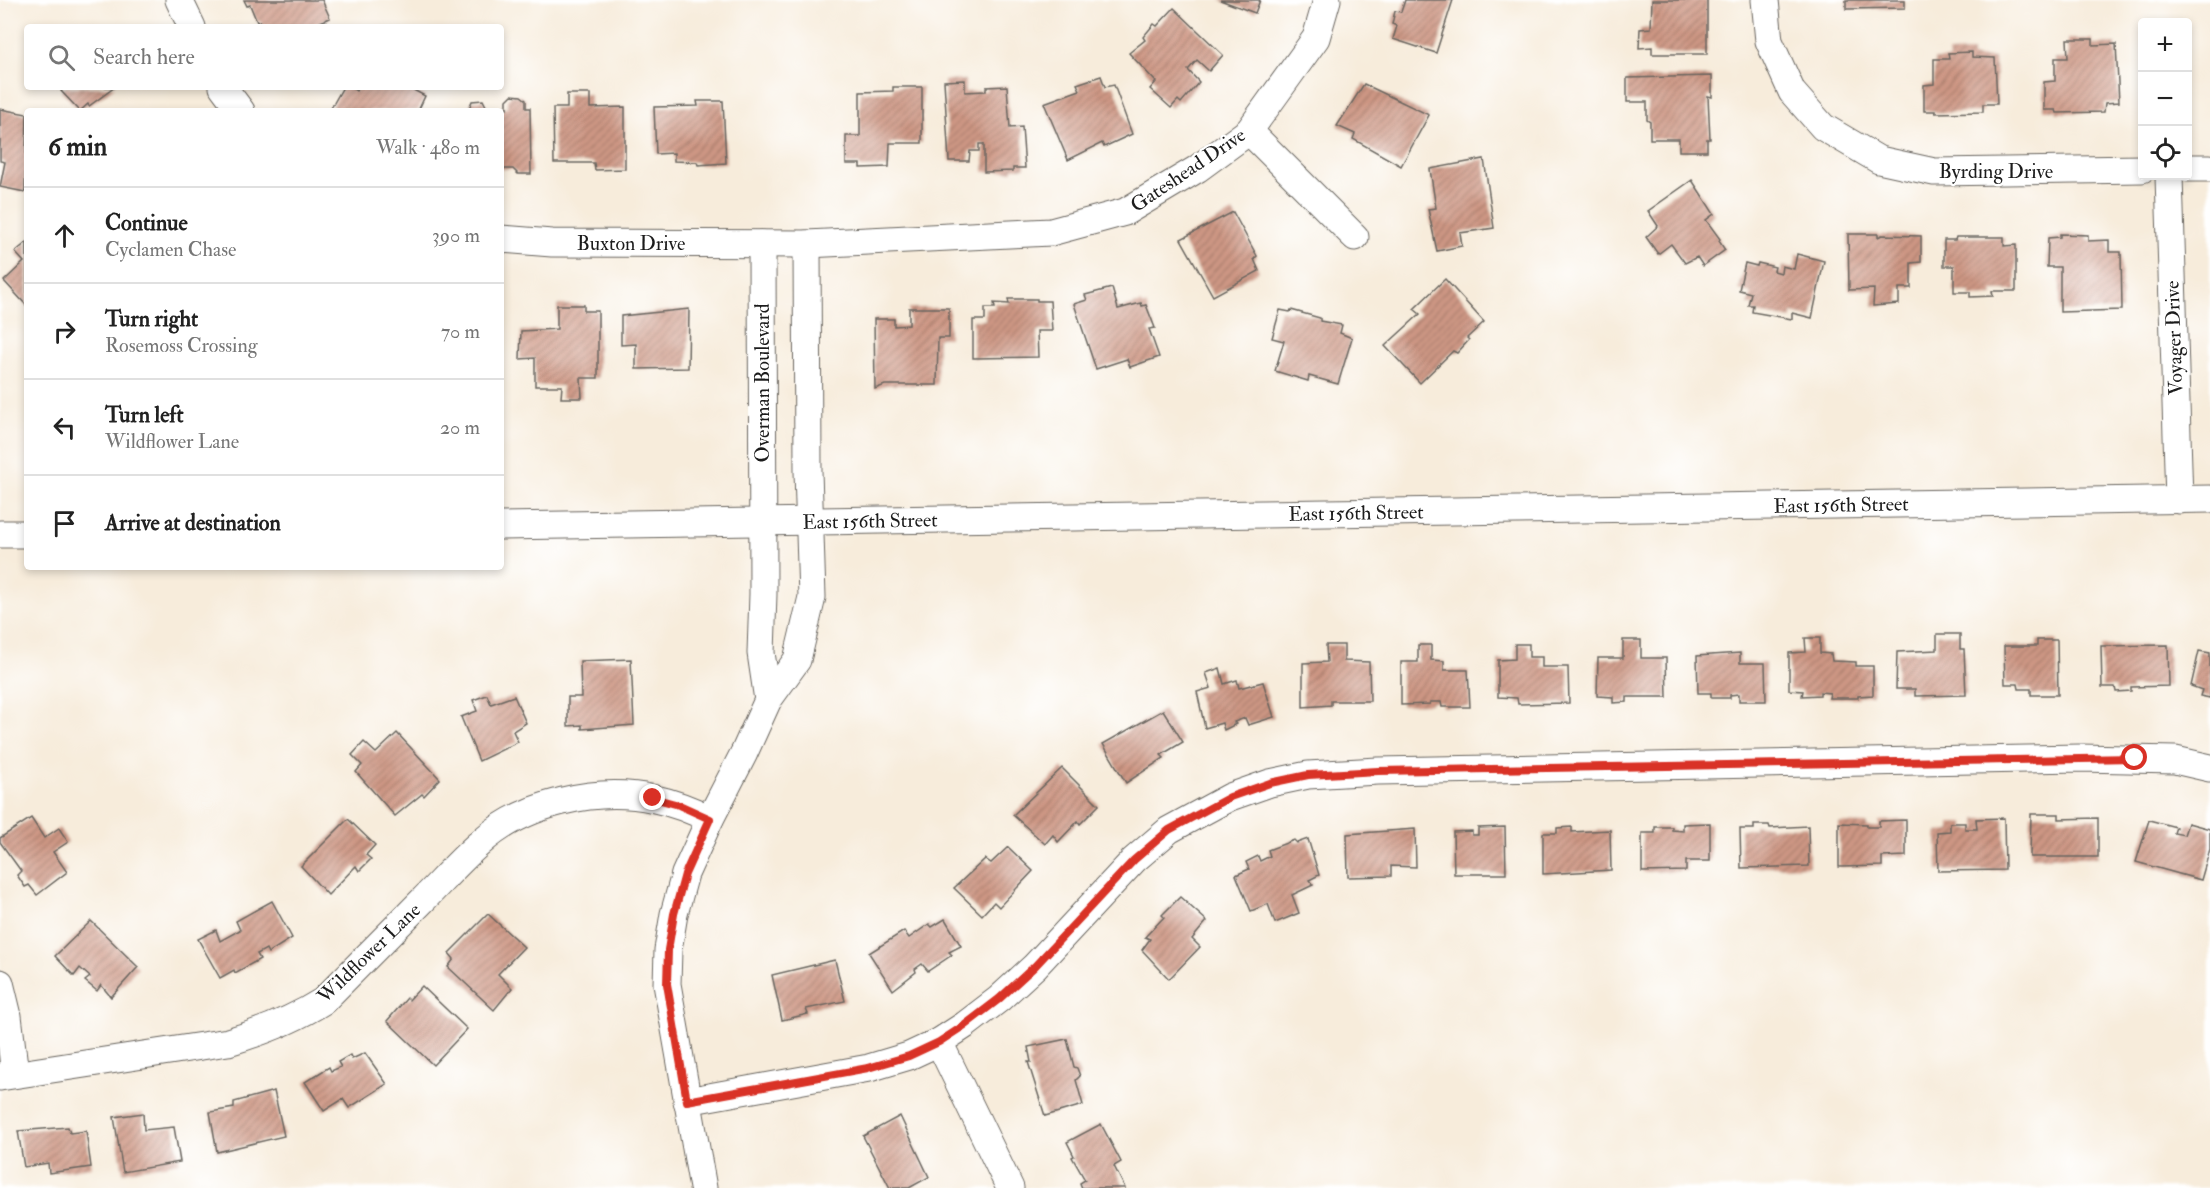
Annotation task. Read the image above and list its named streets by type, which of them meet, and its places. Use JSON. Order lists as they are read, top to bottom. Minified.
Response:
{"streets":{"street":["Gateshead Drive","Byrding Drive","Buxton Drive","Voyager Drive","Overman Boulevard","East 156th Street","Wildflower Lane"]},"crossings":[["Gateshead Drive","Buxton Drive"],["Gateshead Drive","Overman Boulevard"],["Buxton Drive","Overman Boulevard"],["Voyager Drive","East 156th Street"],["Overman Boulevard","East 156th Street"]],"page":{"map_buttons":["+","−"],"search":"Search here","heading":["6 min","Walk · 480 m"],"list":[["Continue","Cyclamen Chase","390 m"],["Turn right","Rosemoss Crossing","70 m"],["Turn left","Wildflower Lane","20 m"],"Arrive at destination"]}}
